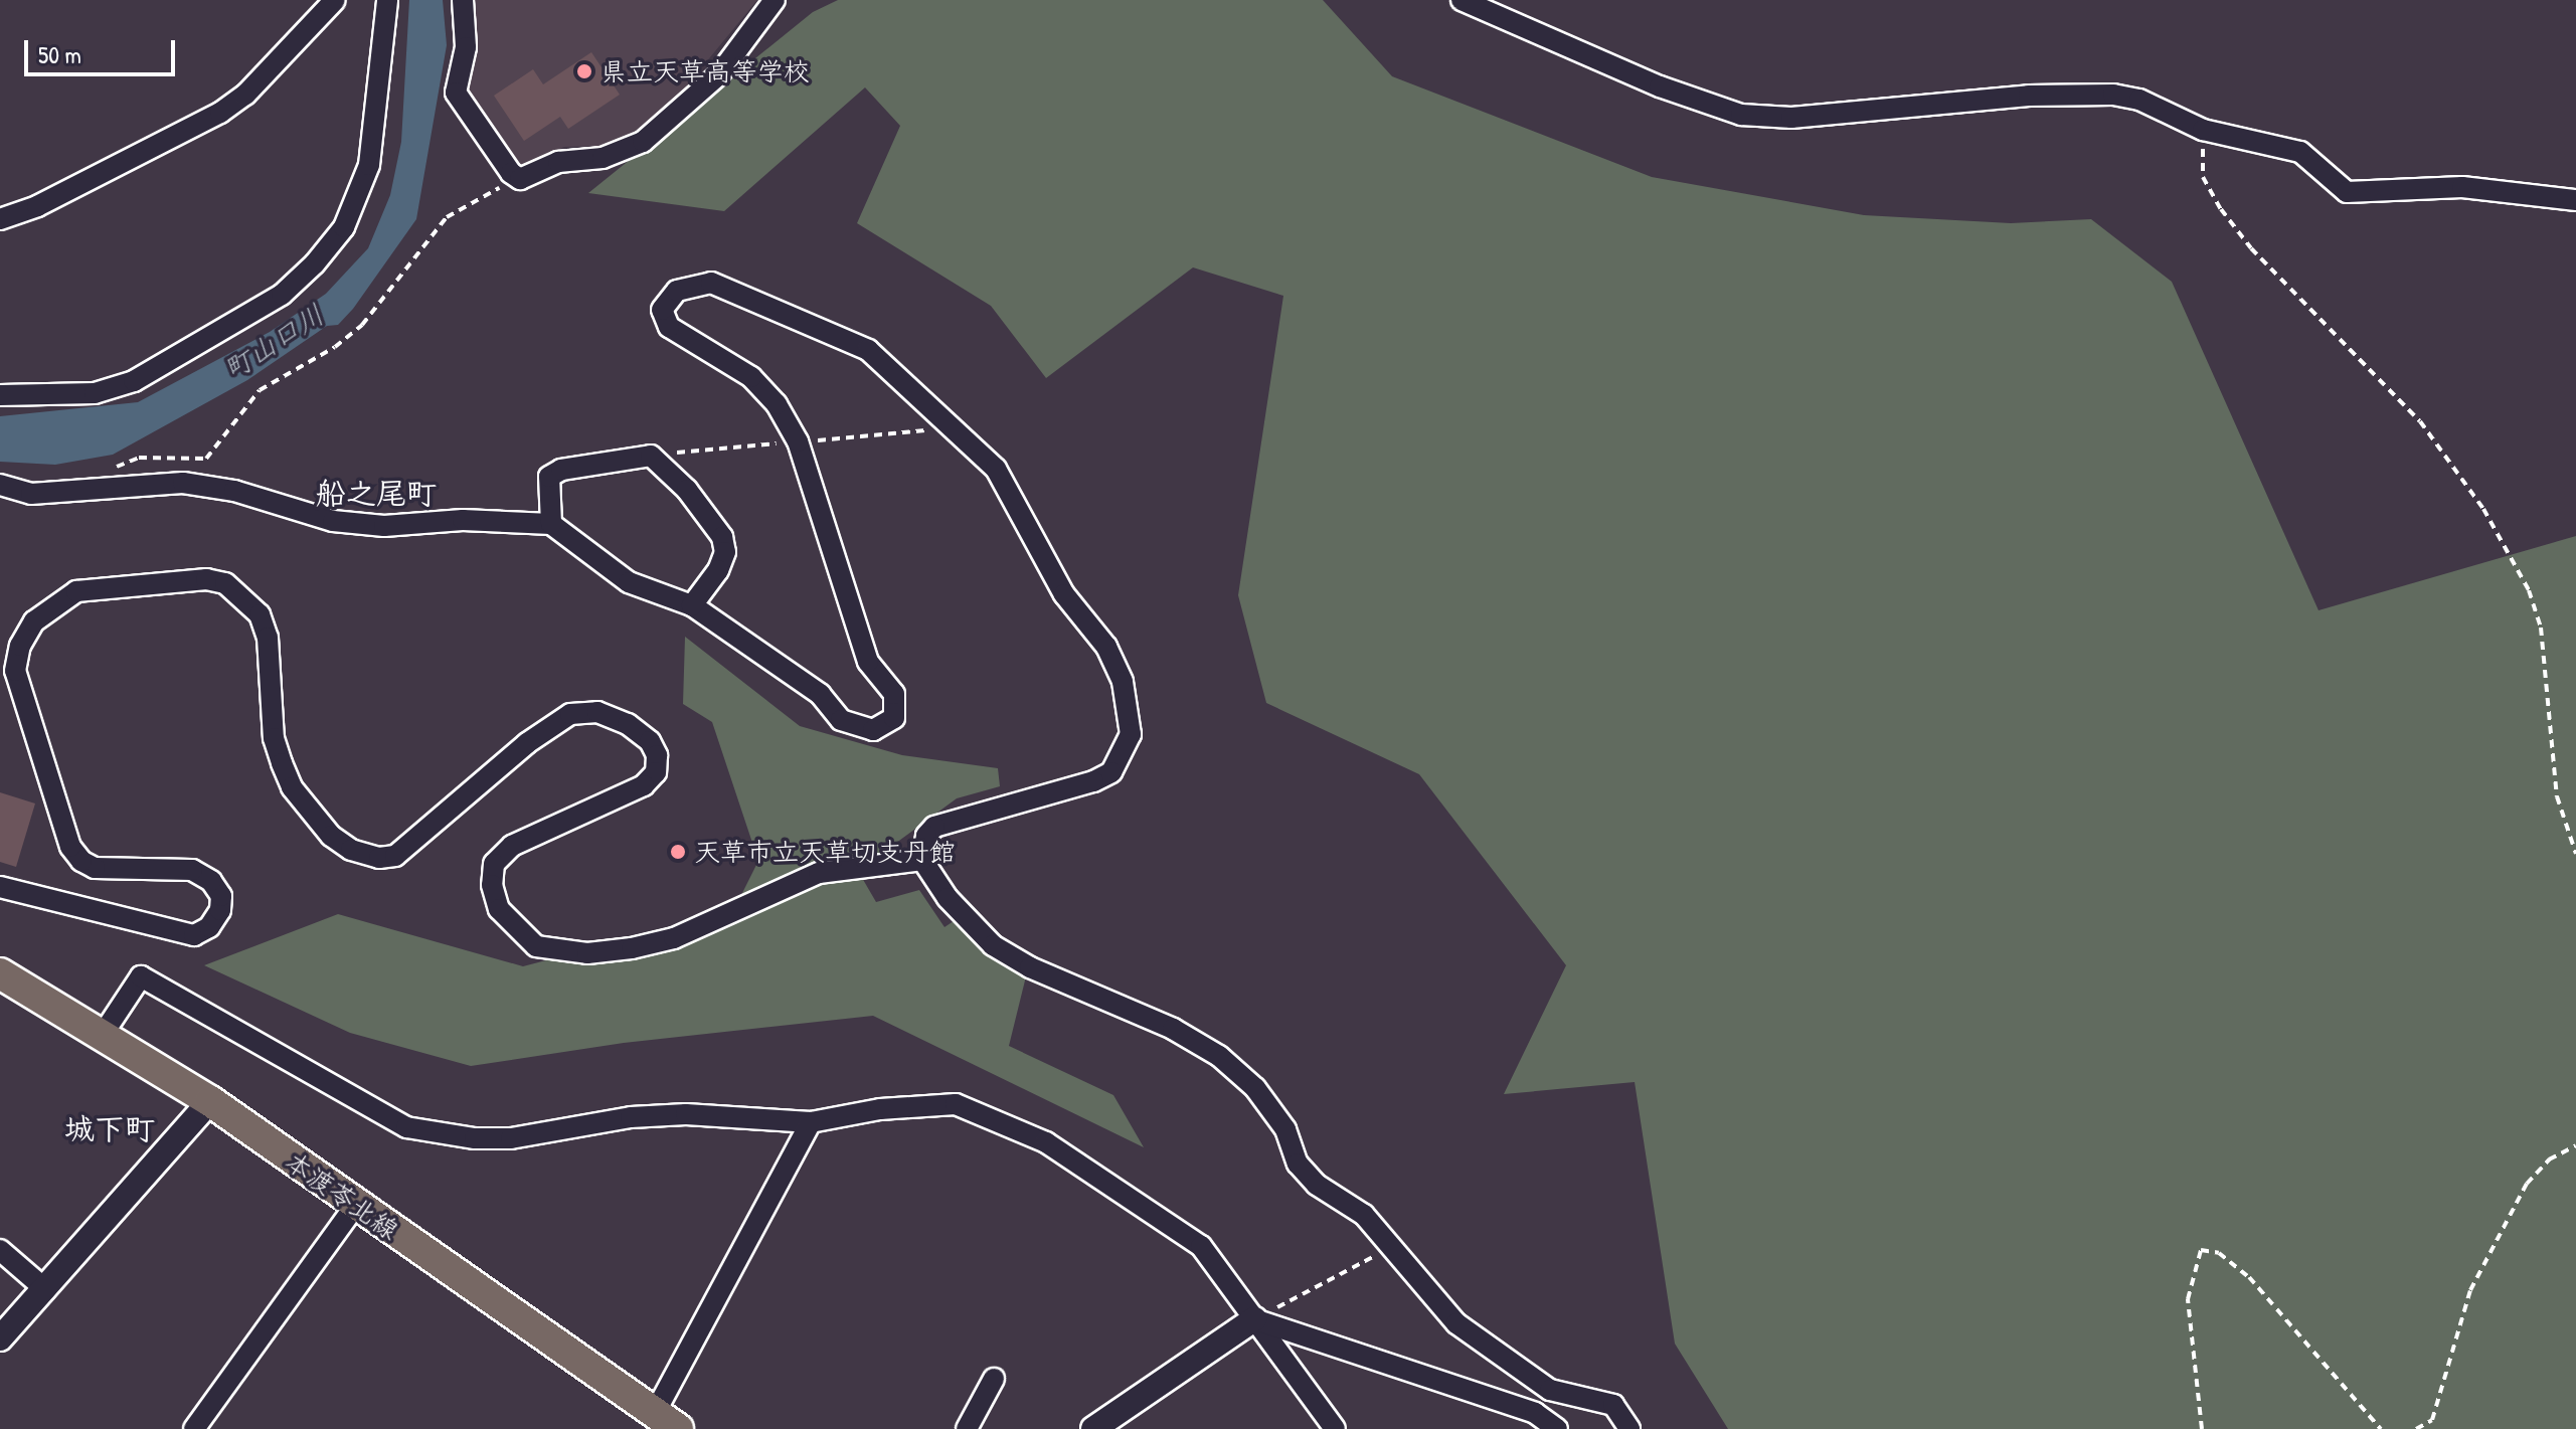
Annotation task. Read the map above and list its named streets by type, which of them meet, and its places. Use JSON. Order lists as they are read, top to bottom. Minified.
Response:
{"streets":{"main road":["本渡苓北線"]},"districts":["船之尾町","城下町"],"water":["町山口川"],"places":["県立天草高等学校","天草市立天草切支丹館"],"scale_bar":"50 m"}
